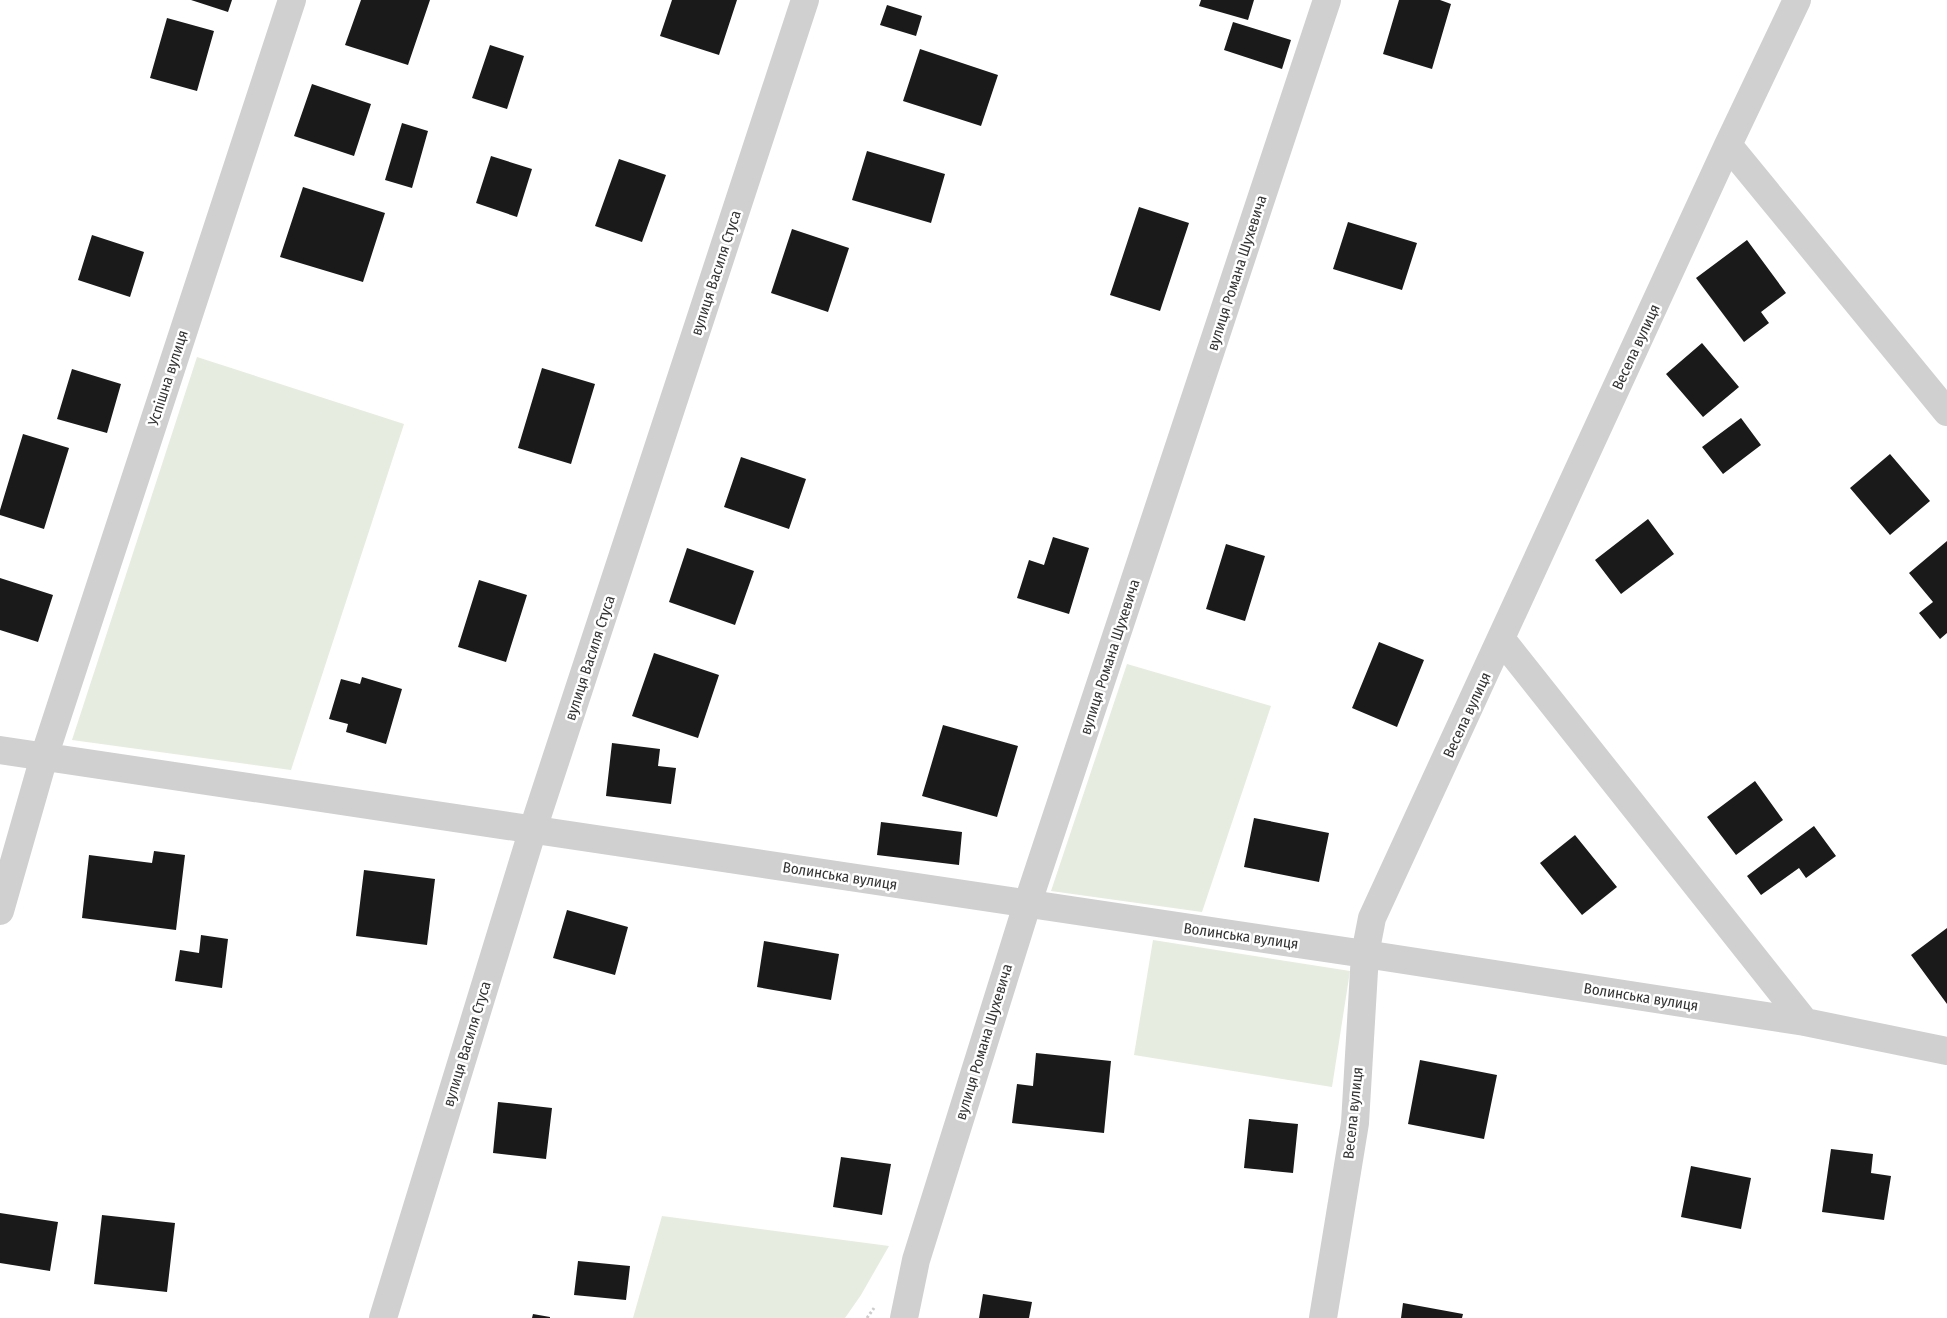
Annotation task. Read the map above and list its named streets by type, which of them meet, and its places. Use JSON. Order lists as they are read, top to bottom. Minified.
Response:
{"streets":{"street":["вулиця Василя Стуса","вулиця Романа Шухевича","Весела вулиця","Успішна вулиця","Волинська вулиця"]},"crossings":[["вулиця Василя Стуса","Волинська вулиця"],["вулиця Романа Шухевича","Волинська вулиця"],["Весела вулиця","Волинська вулиця"],["Успішна вулиця","Волинська вулиця"]]}
